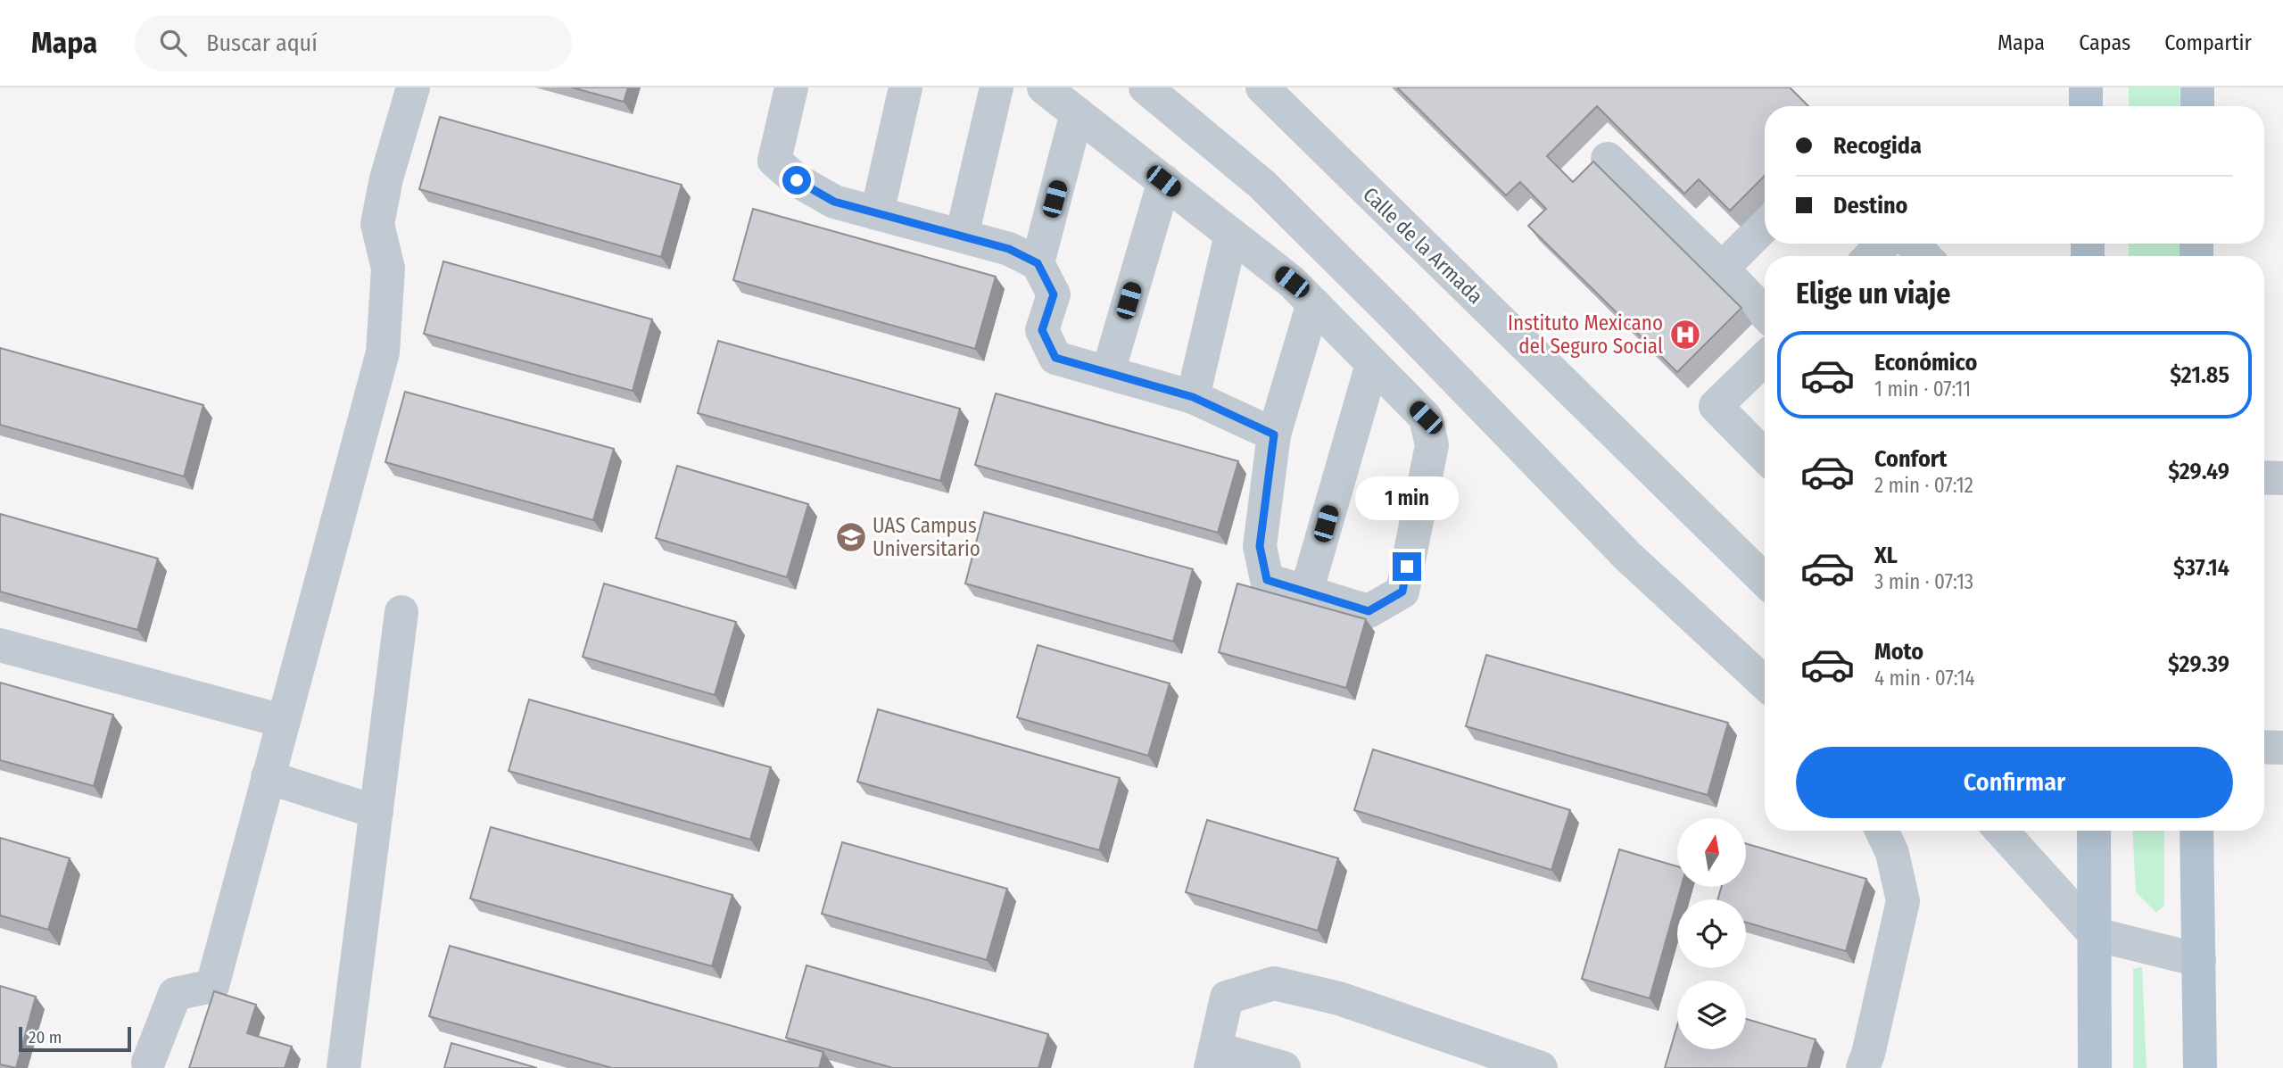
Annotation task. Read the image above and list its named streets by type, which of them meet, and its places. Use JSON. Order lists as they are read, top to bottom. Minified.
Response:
{"streets":{"street":["Calle de la Armada"]},"places":{"hospital":["Instituto Mexicano del Seguro Social"],"school or university":["UAS Campus Universitario"]},"scale_bar":"20 m","north":"top","page":{"header":"Mapa","search":"Buscar aquí","nav":["Mapa","Capas","Compartir"],"banner":["Recogida","Destino"],"heading":"Elige un viaje","list":[{"name":"Económico","note":"1 min · 07:11","value":"$21.85"},{"name":"Confort","note":"2 min · 07:12","value":"$29.49"},{"name":"XL","note":"3 min · 07:13","value":"$37.14"},{"name":"Moto","note":"4 min · 07:14","value":"$29.39"}],"bubble":"1 min","buttons":"Confirmar","scale":"20 m"}}
